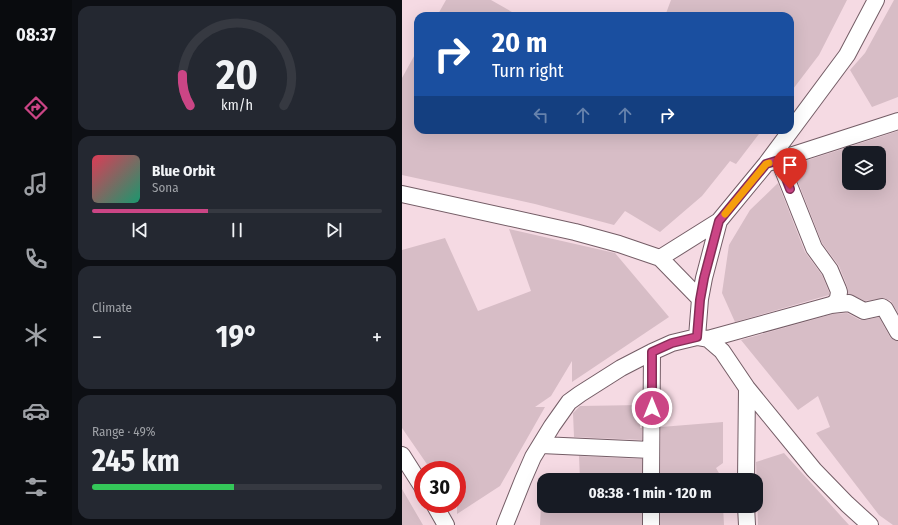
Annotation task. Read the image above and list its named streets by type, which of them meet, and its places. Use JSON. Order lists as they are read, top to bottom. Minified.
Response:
{"page":{"tabs":"08:37","turn":["20 m","Turn right"],"song":["Blue Orbit","Sona"],"tile":["Climate",["Range · 49%","245 km"]],"heat":["−","19°","+"],"limit":"30","trip":"08:38 · 1 min · 120 m","gauge":["20","km/h"]}}
